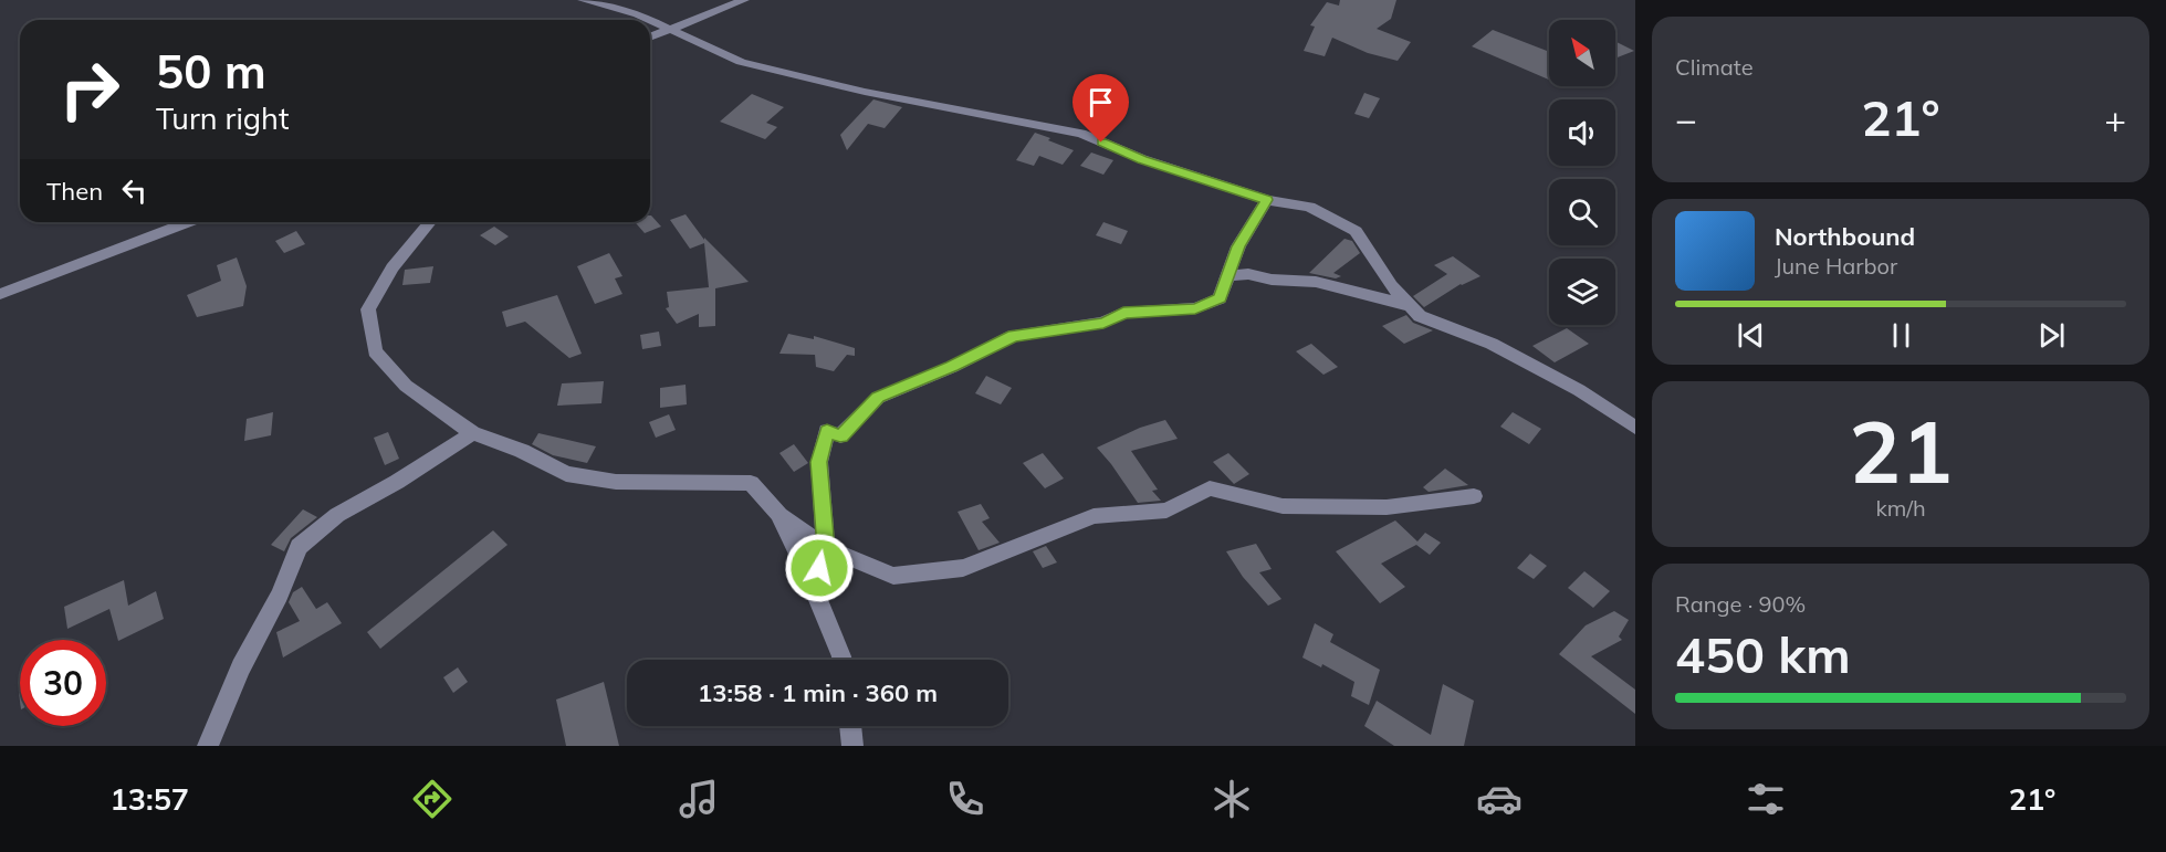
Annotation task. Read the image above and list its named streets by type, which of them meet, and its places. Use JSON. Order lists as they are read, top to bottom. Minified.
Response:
{"north":"top left","page":{"tile":["Climate",["21","km/h"],["Range · 90%","450 km"]],"turn":["50 m","Turn right"],"heat":["−","21°","+"],"then":"Then","song":["Northbound","June Harbor"],"limit":"30","trip":"13:58 · 1 min · 360 m","tabs":["13:57","21°"]}}
